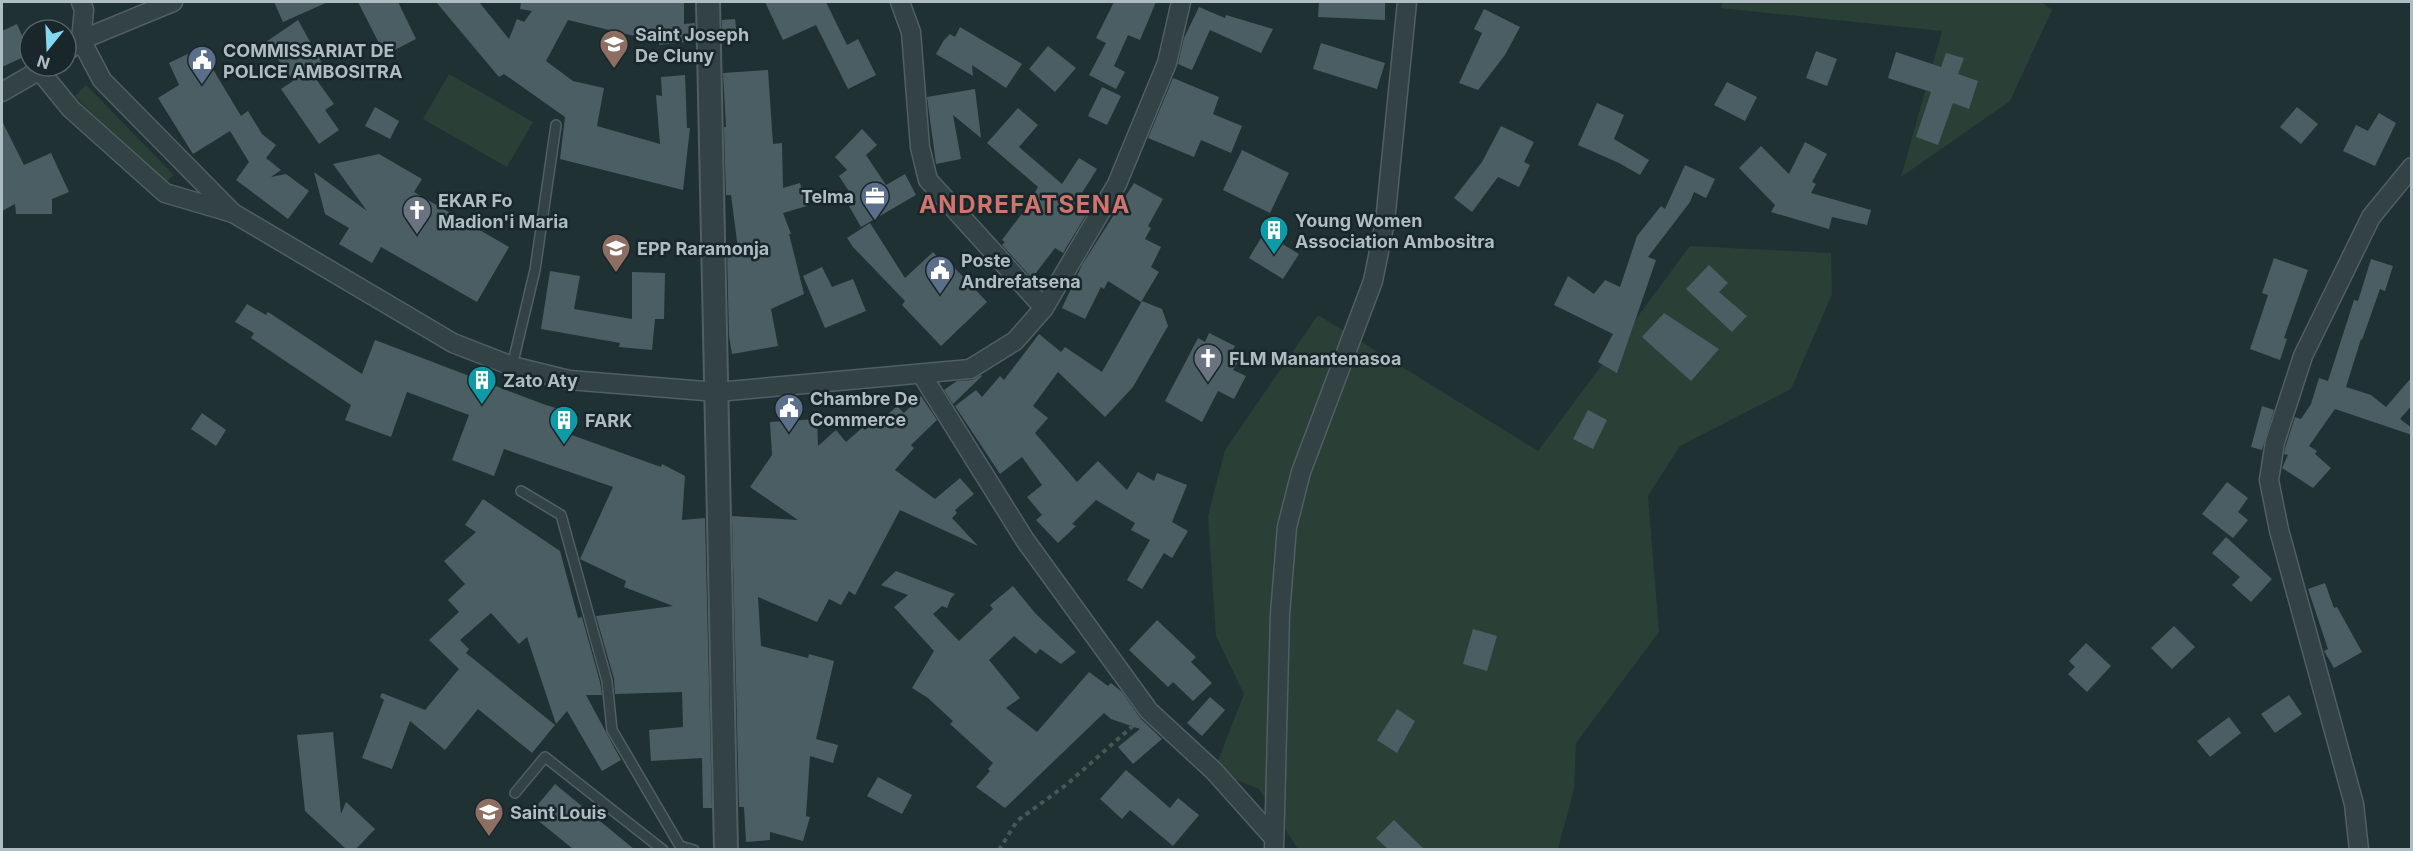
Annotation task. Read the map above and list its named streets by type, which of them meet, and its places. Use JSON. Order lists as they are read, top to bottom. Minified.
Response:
{"districts":["ANDREFATSENA"],"places":{"school or university":["Saint Joseph De Cluny","EPP Raramonja","Saint Louis"],"public building":["COMMISSARIAT DE POLICE AMBOSITRA","Poste Andrefatsena","Chambre De Commerce"],"office":["Telma"],"church":["EKAR Fo Madion'i Maria","FLM Manantenasoa"],"building":["Young Women Association Ambositra","Zato Aty","FARK"]},"north":"bottom"}
